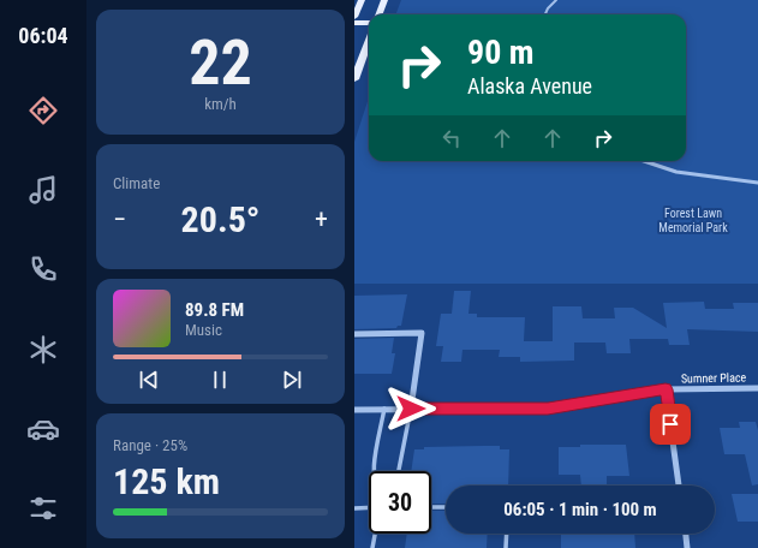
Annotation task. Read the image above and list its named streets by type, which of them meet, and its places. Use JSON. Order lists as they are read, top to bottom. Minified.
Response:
{"streets":{"street":["Sumner Place"]},"parks":["Forest Lawn Memorial Park"],"page":{"tabs":"06:04","tile":[["22","km/h"],"Climate",["Range · 25%","125 km"]],"turn":["90 m","Alaska Avenue"],"heat":["−","20.5°","+"],"song":["89.8 FM","Music"],"limit":"30","trip":"06:05 · 1 min · 100 m"}}
